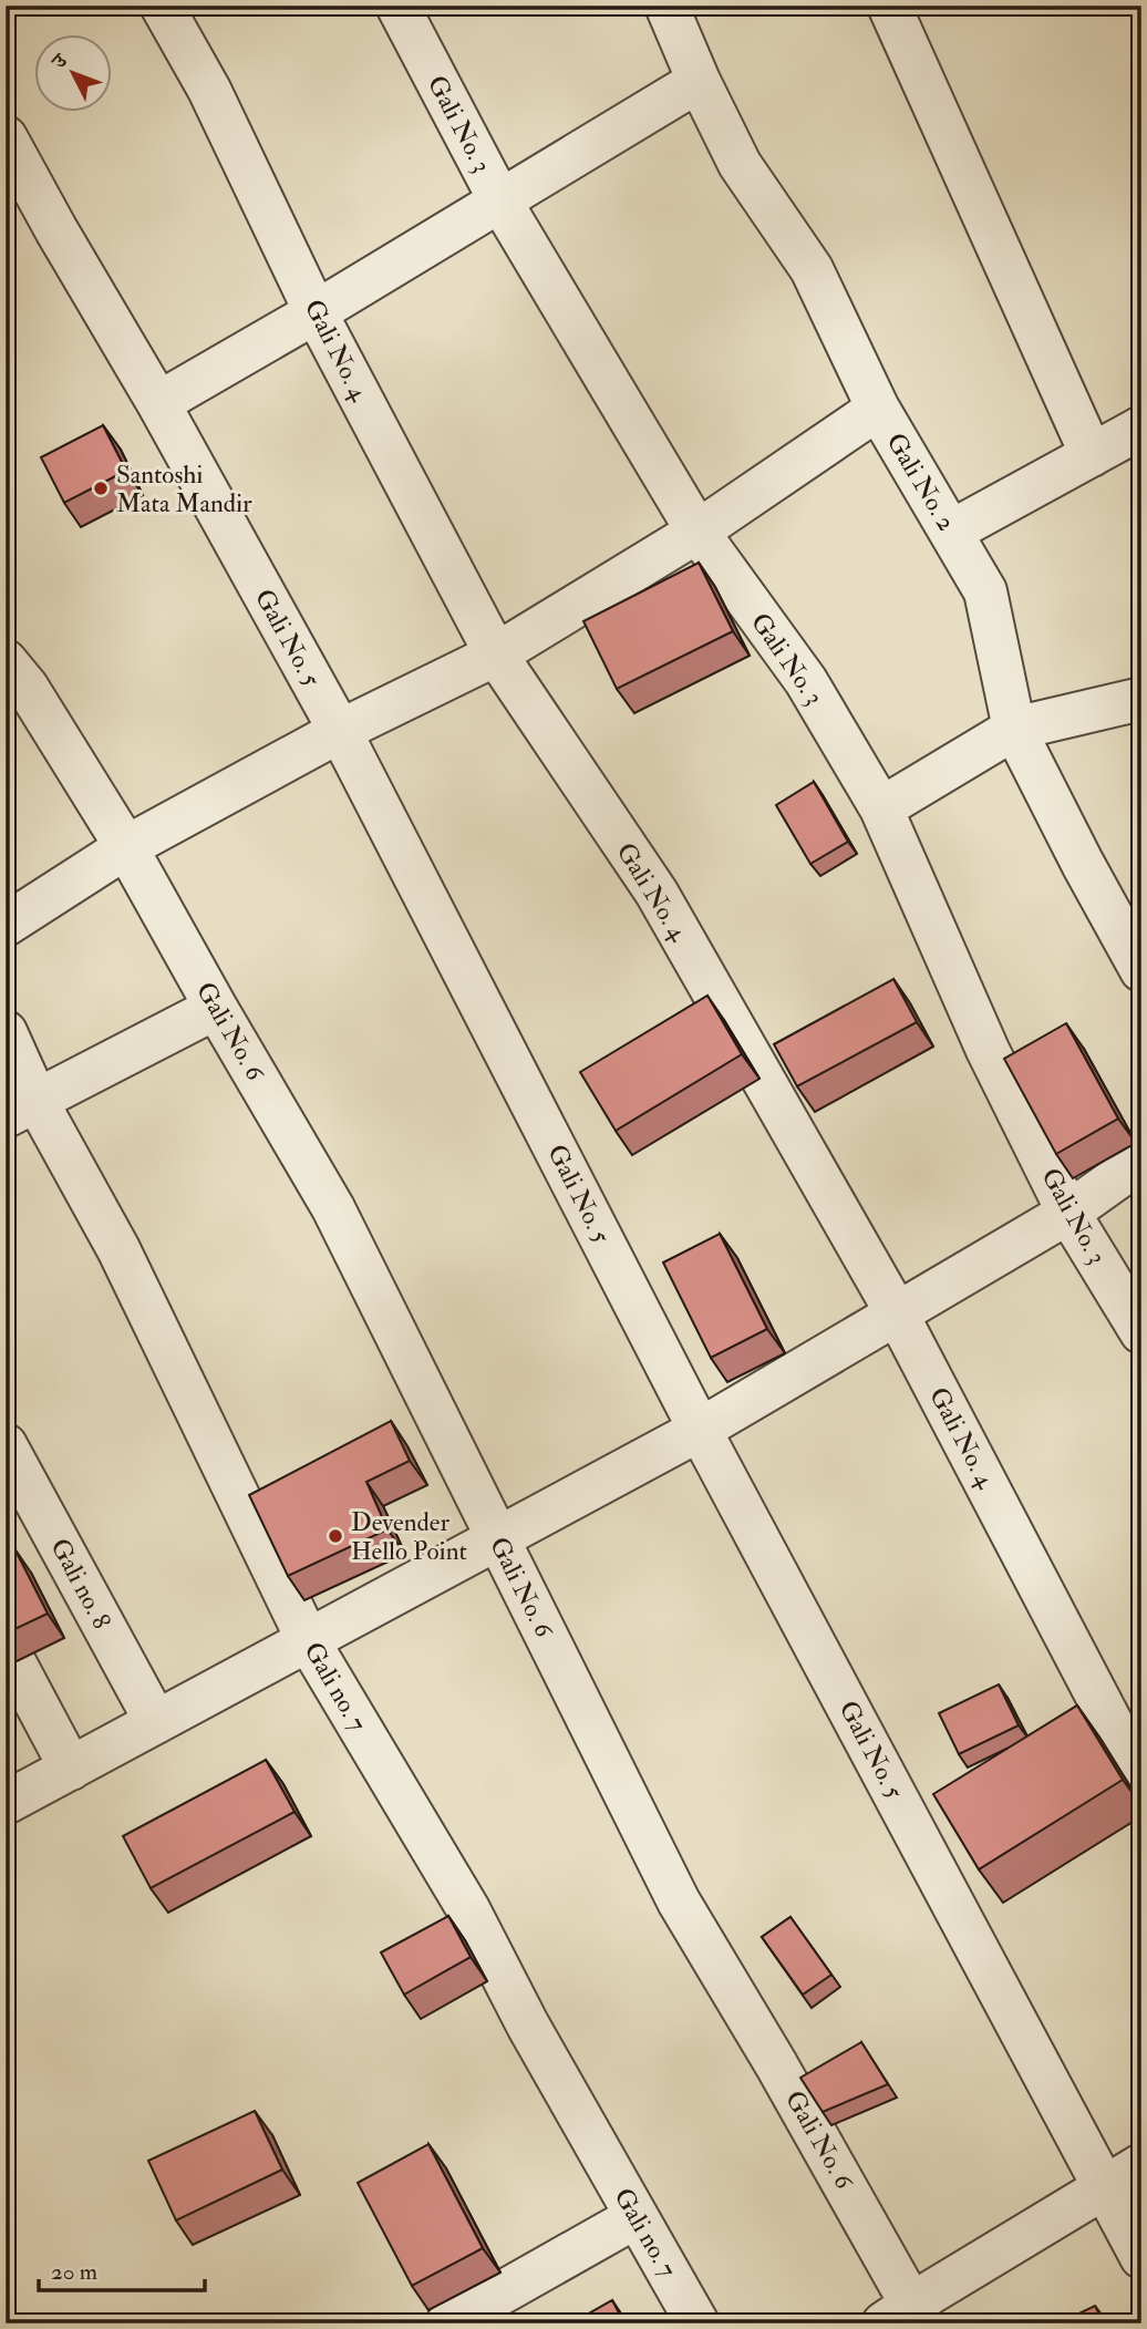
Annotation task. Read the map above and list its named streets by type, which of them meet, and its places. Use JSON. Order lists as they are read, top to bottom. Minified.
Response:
{"streets":{"street":["Gali No. 3","Gali No. 4","Gali No. 2","Gali No. 5","Gali No. 6","Gali no. 8","Gali no. 7"]},"places":["Santoshi Mata Mandir","Devender Hello Point"],"scale_bar":"20 m","north":"top left"}
